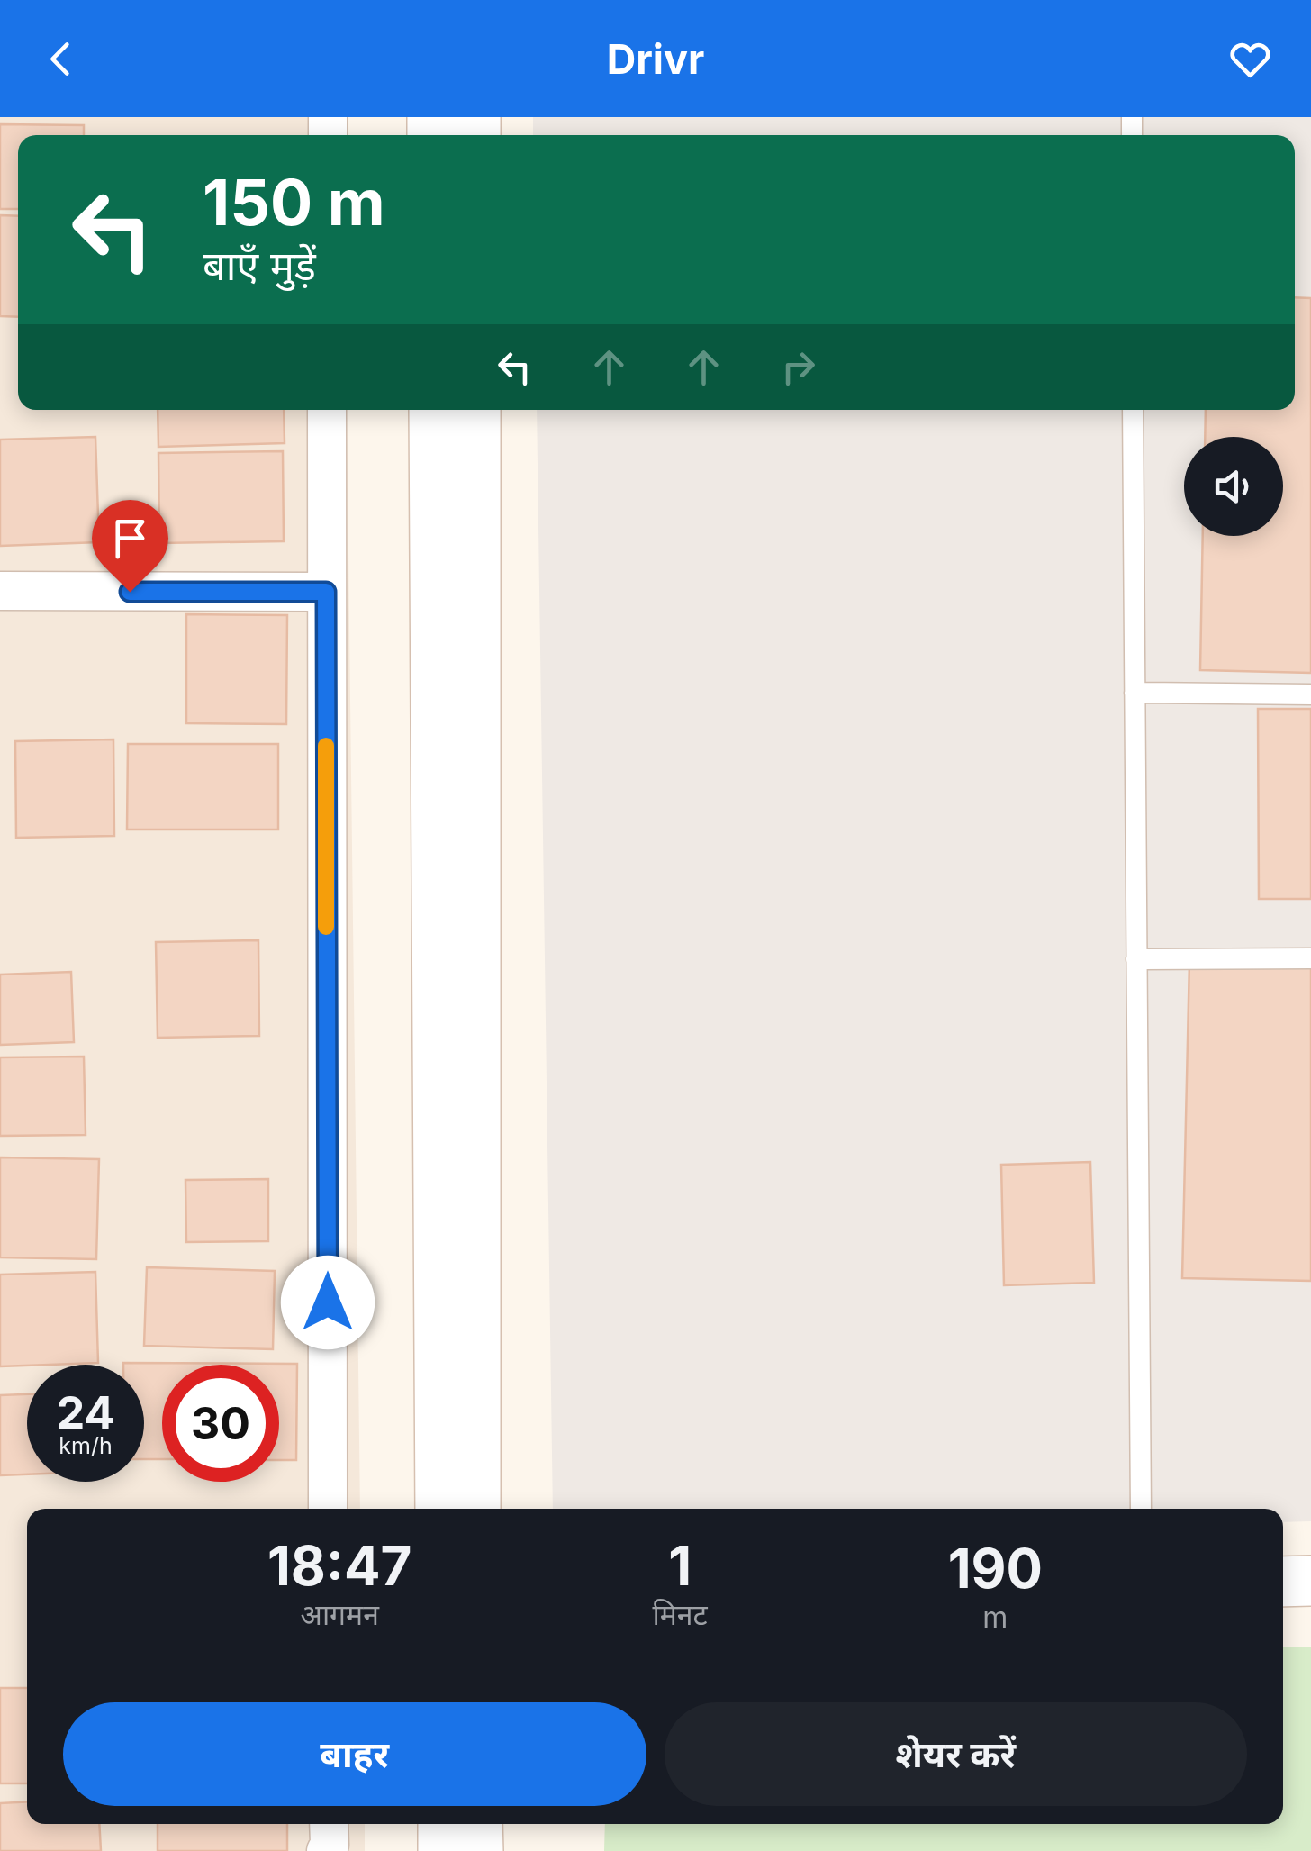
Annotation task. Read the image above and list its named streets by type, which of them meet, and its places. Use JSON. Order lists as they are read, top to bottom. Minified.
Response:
{"page":{"header":"Drivr","turn":["150 m","बाएँ मुड़ें"],"speed":"24 km/h","limit":"30","eta":["18:47","आगमन","1","मिनट","190","m"],"buttons":["बाहर","शेयर करें"]}}
